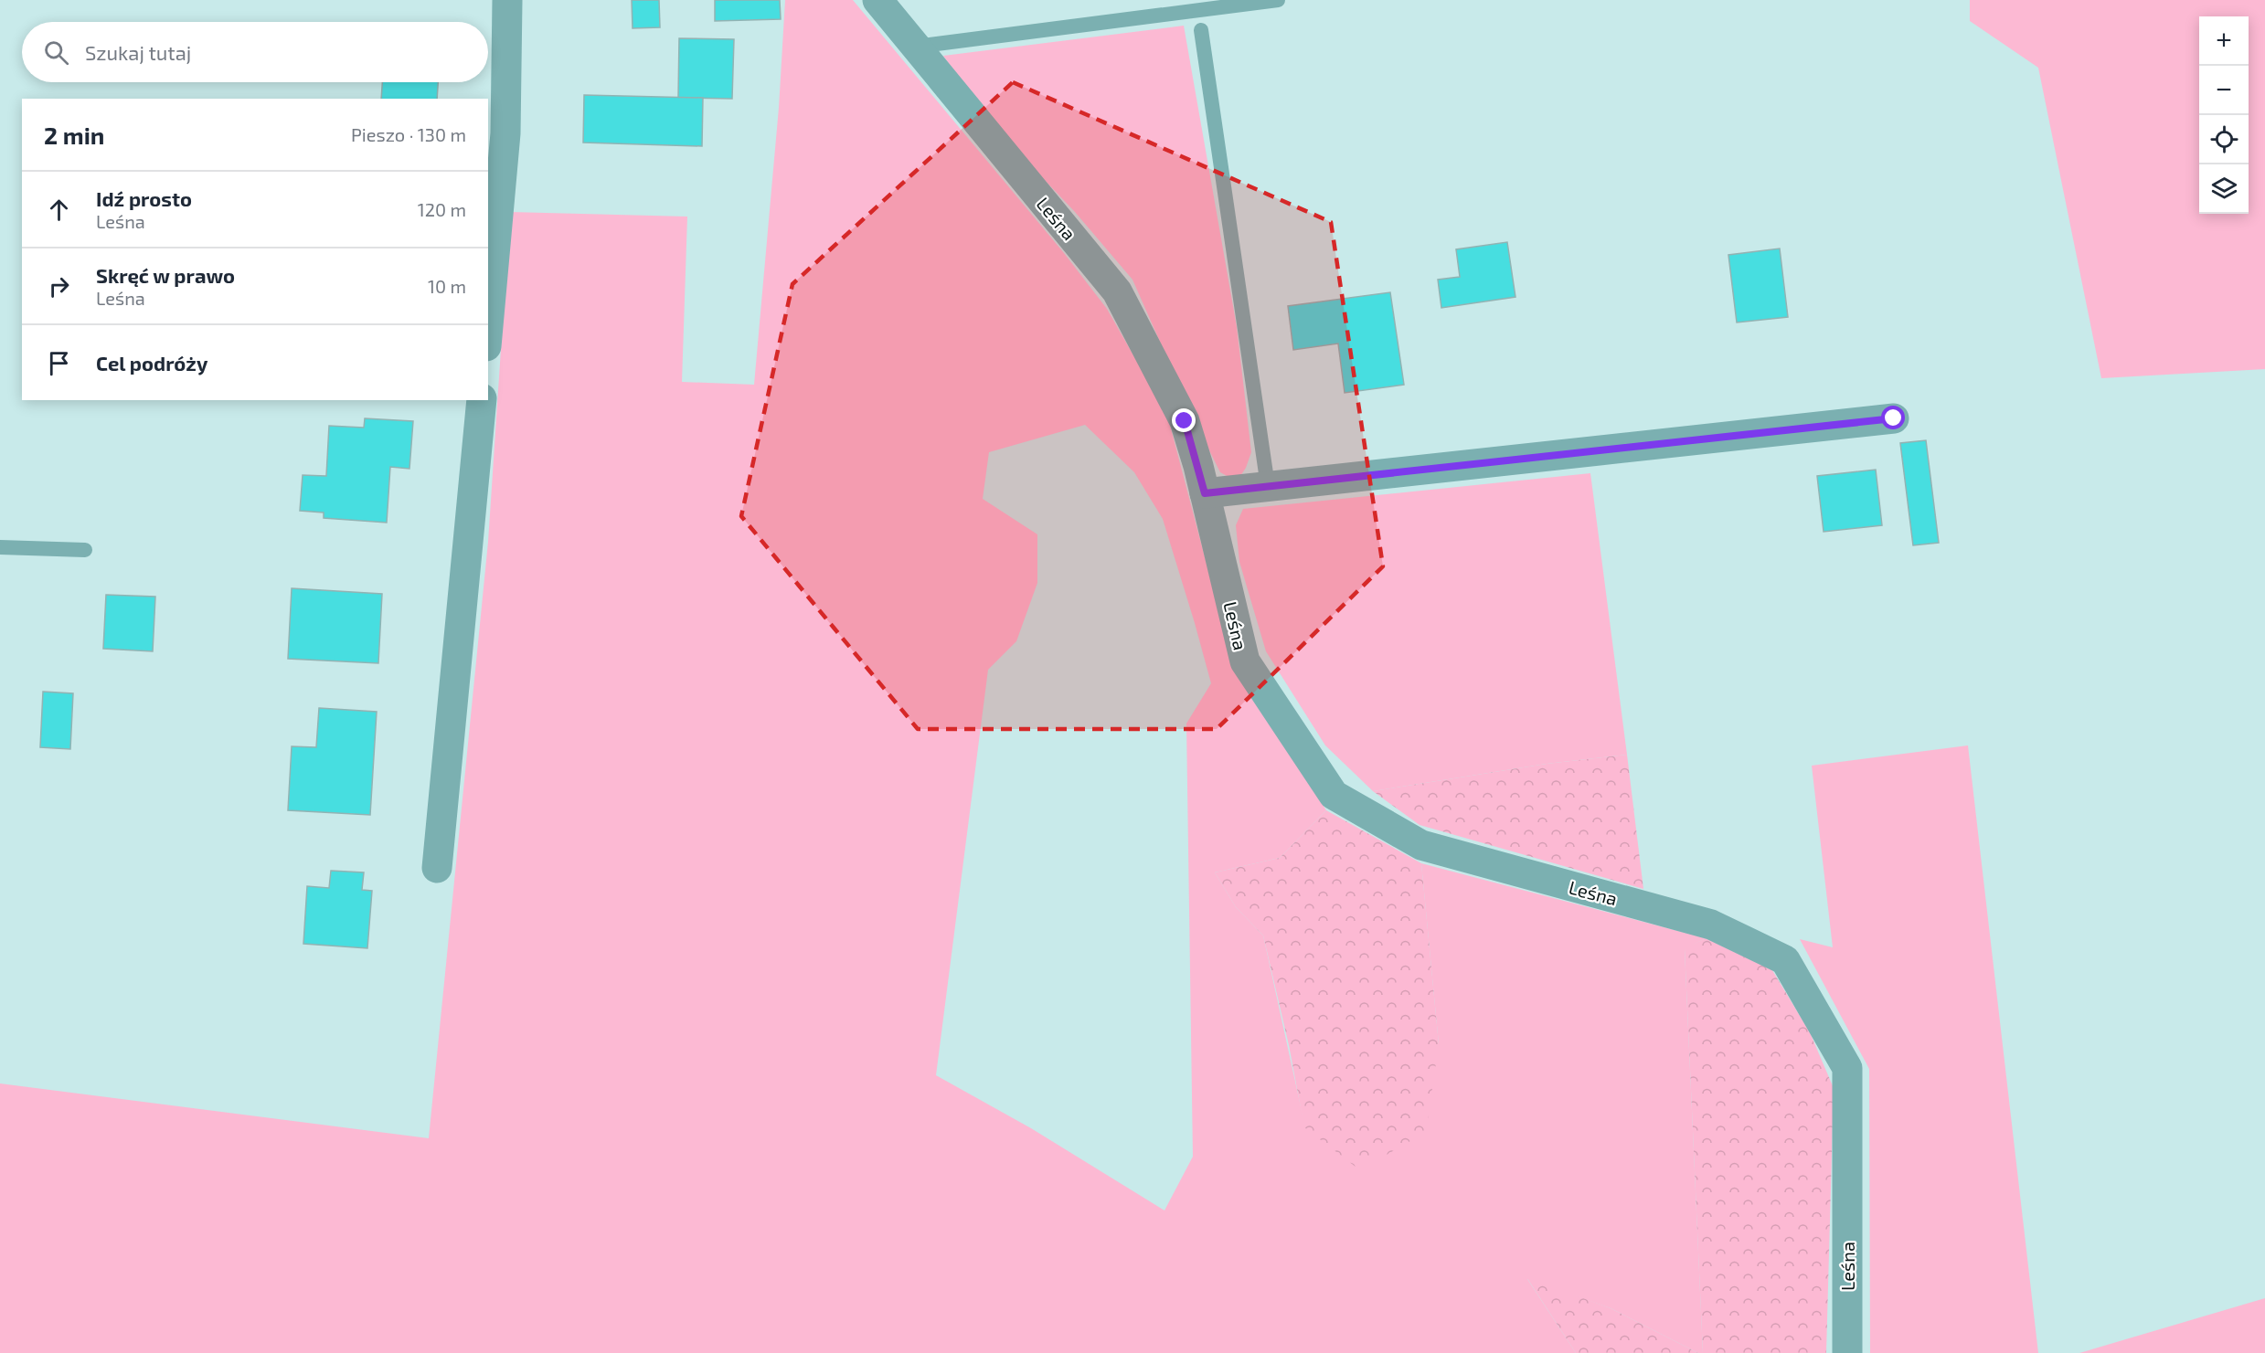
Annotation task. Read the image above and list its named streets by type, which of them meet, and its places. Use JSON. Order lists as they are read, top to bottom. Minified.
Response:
{"streets":{"street":["Leśna"]},"page":{"map_buttons":["+","−"],"search":"Szukaj tutaj","heading":["2 min","Pieszo · 130 m"],"list":[["Idź prosto","Leśna","120 m"],["Skręć w prawo","Leśna","10 m"],"Cel podróży"]}}
